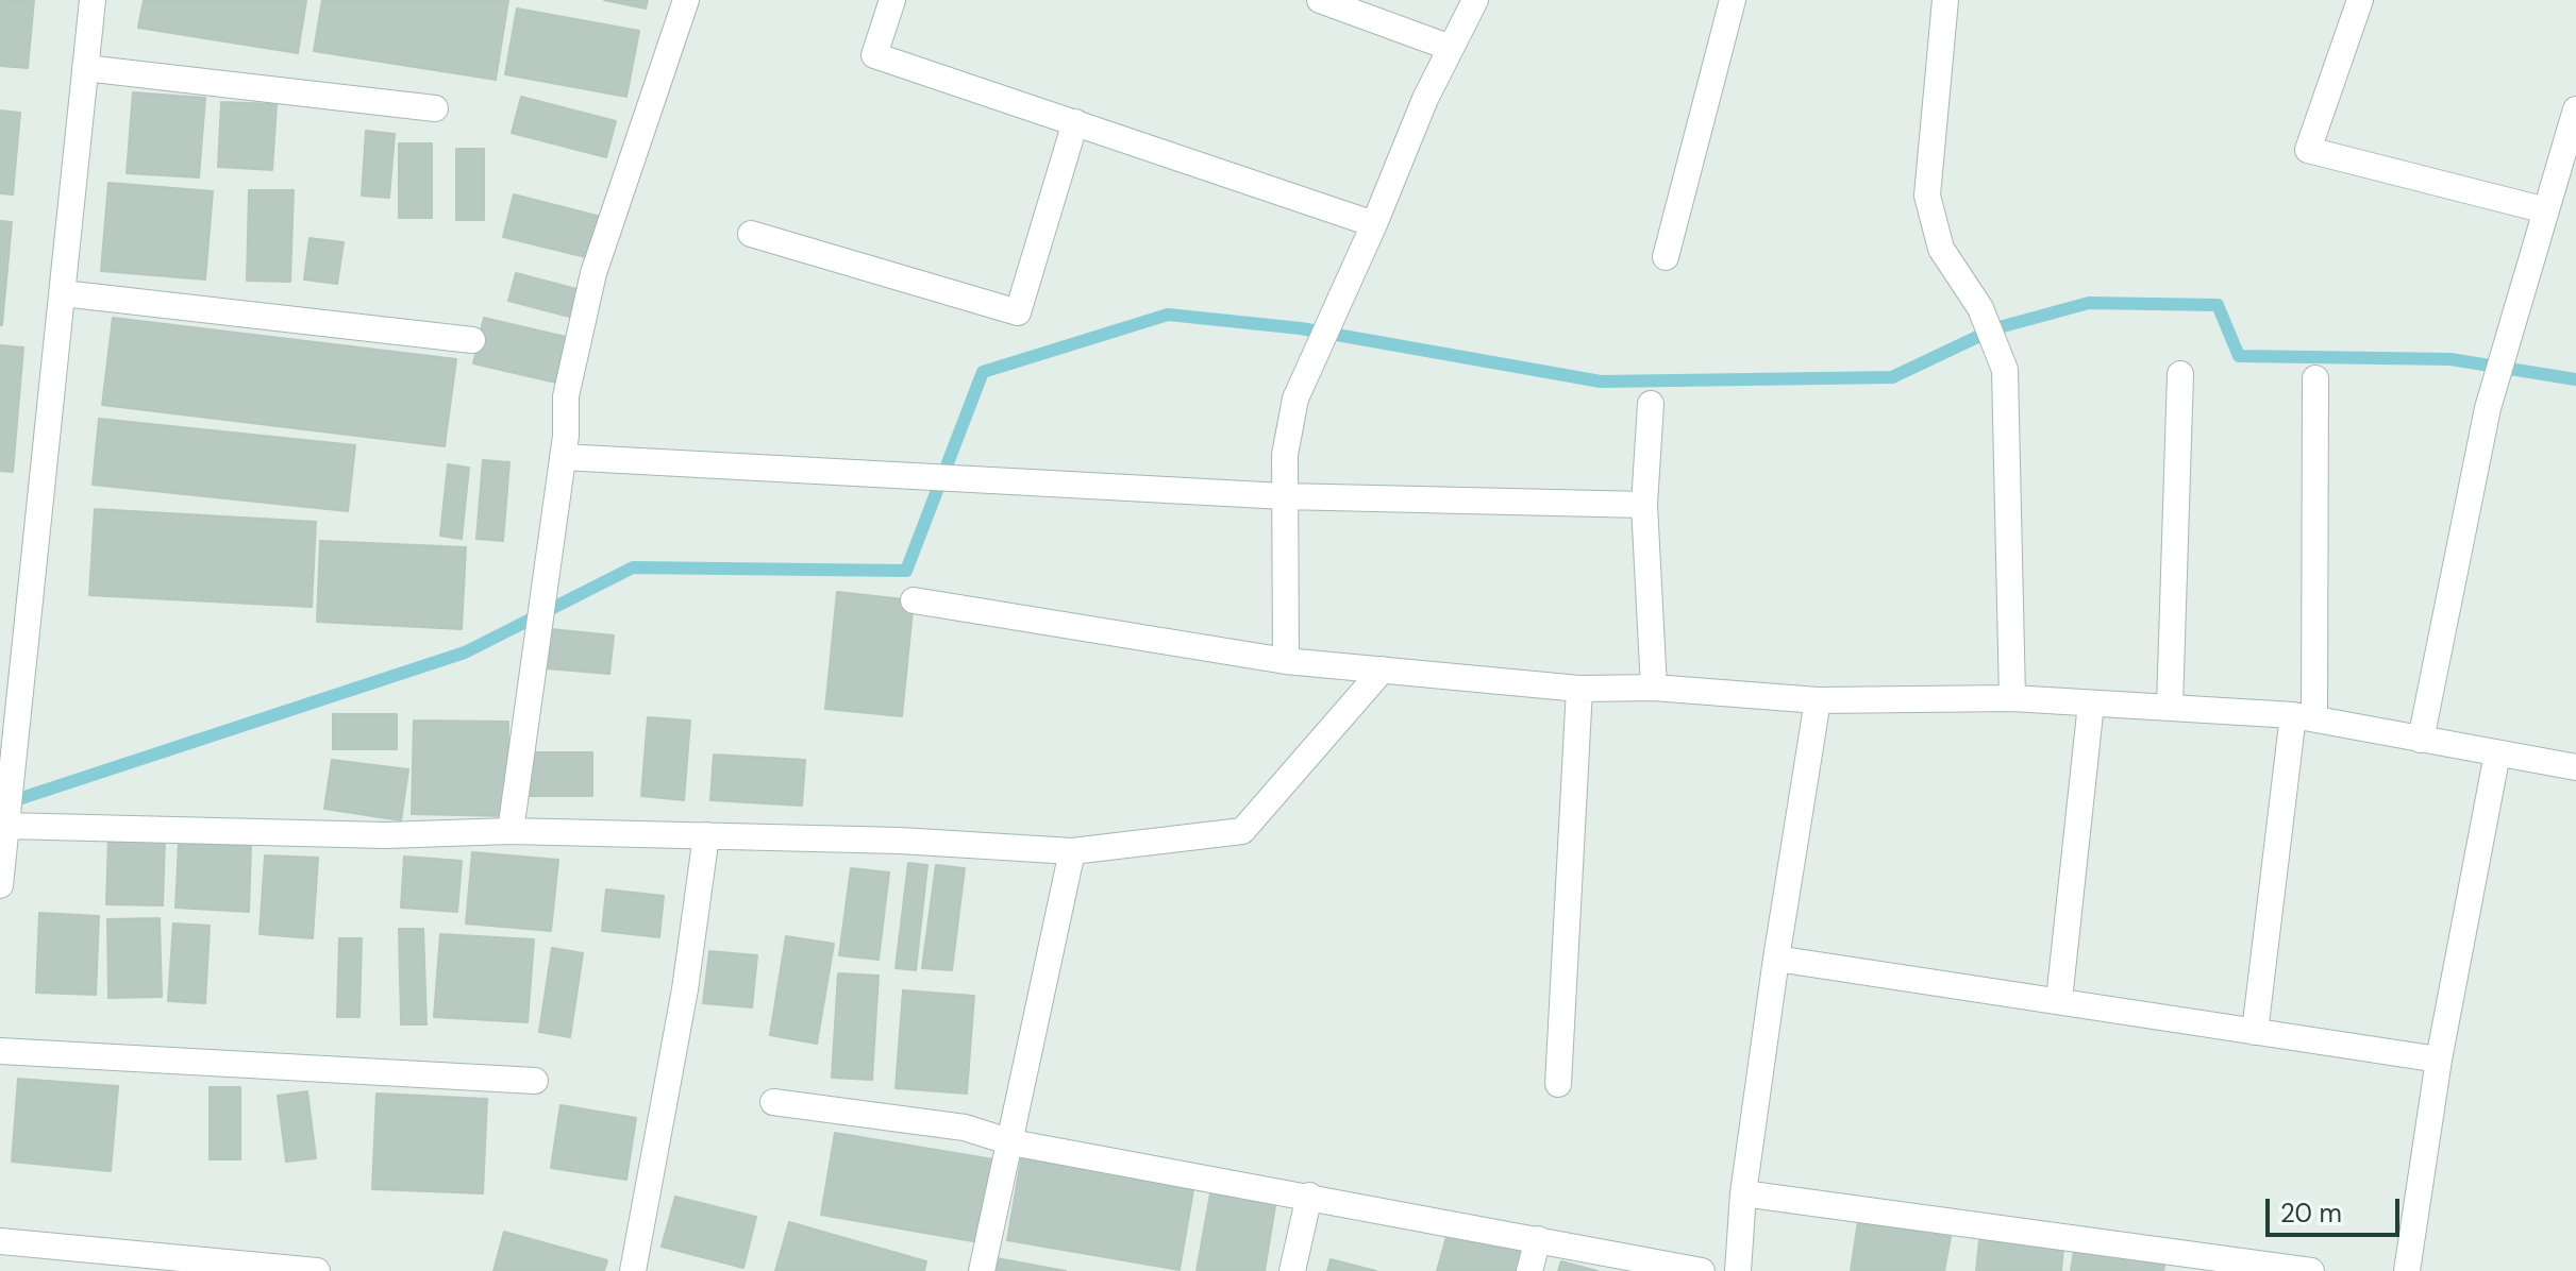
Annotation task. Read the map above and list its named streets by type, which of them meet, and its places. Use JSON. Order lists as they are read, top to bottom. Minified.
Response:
{"scale_bar":"20 m"}
